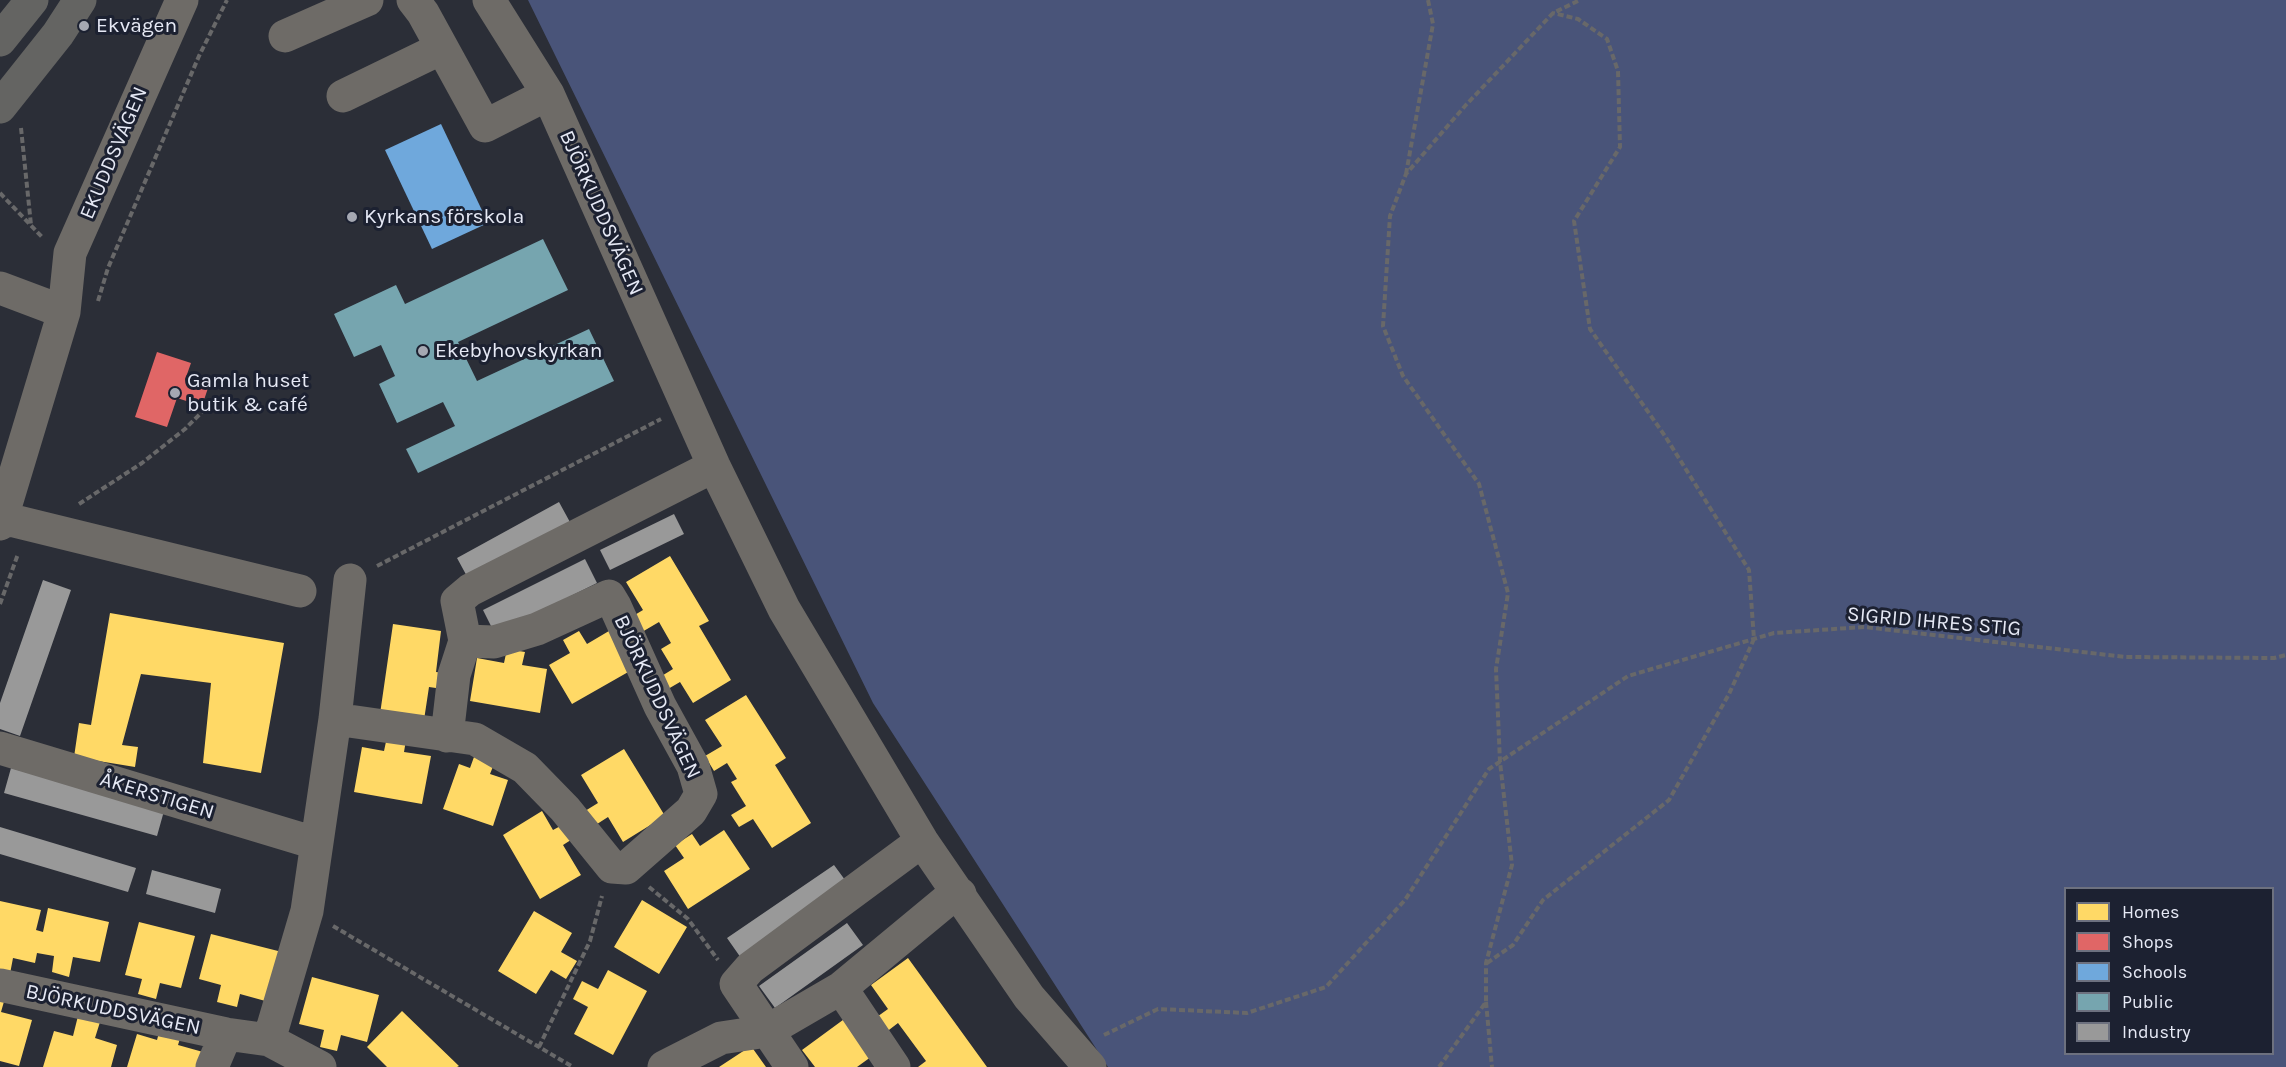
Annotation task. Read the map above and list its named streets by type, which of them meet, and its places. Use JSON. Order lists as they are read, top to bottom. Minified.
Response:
{"streets":{"street":["EKUDDSVÄGEN","BJÖRKUDDSVÄGEN","ÅKERSTIGEN"],"path":["SIGRID IHRES STIG"]},"crossings":[["BJÖRKUDDSVÄGEN","SIGRID IHRES STIG"]],"places":["Ekvägen","Kyrkans förskola","Ekebyhovskyrkan","Gamla huset butik & café"],"legend":["Homes","Shops","Schools","Public","Industry"]}
